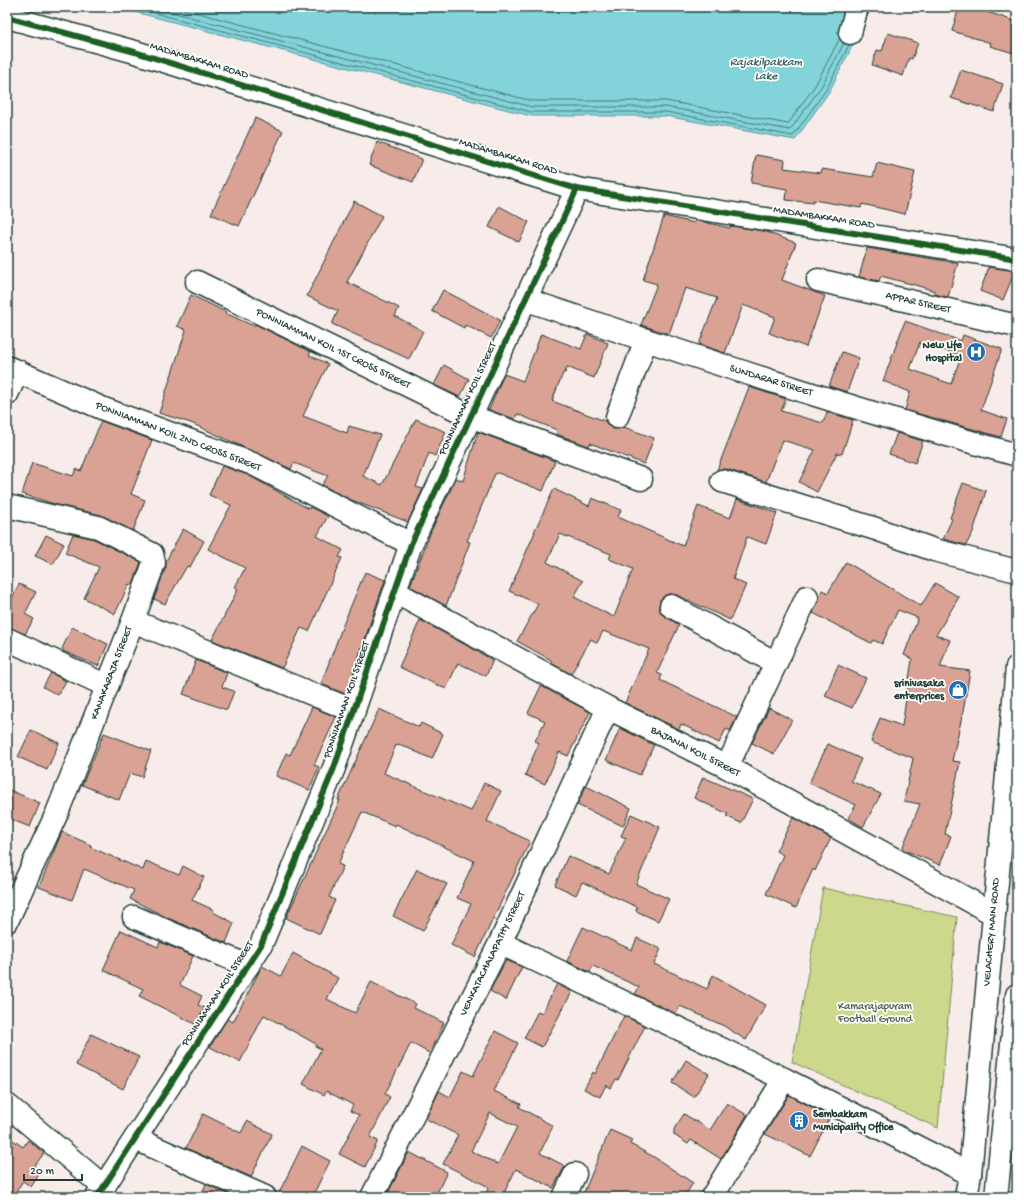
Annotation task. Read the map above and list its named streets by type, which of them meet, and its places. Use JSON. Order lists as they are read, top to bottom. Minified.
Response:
{"streets":{"street":["MADAMBAKKAM ROAD","APPAR STREET","PONNIAMMAN KOIL 1ST CROSS STREET","SUNDARAR STREET","PONNIAMMAN KOIL STREET","PONNIAMMAN KOIL 2ND CROSS STREET","KANAKARAJA STREET","BAJANAI KOIL STREET","VELACHERY MAIN ROAD","VENKATACHALAPATHY STREET"]},"crossings":[["MADAMBAKKAM ROAD","PONNIAMMAN KOIL STREET"],["PONNIAMMAN KOIL 1ST CROSS STREET","PONNIAMMAN KOIL STREET"],["SUNDARAR STREET","PONNIAMMAN KOIL STREET"],["PONNIAMMAN KOIL STREET","PONNIAMMAN KOIL 2ND CROSS STREET"],["PONNIAMMAN KOIL STREET","KANAKARAJA STREET"],["PONNIAMMAN KOIL STREET","BAJANAI KOIL STREET"],["BAJANAI KOIL STREET","VELACHERY MAIN ROAD"],["BAJANAI KOIL STREET","VENKATACHALAPATHY STREET"]],"water":["Rajakilpakkam Lake"],"parks":["Kamarajapuram Football Ground"],"places":{"hospital":["New Life Hospital"],"shop":["srinivasaka enterprices"],"building":["Sembakkam Municipality Office"]},"scale_bar":"20 m"}
